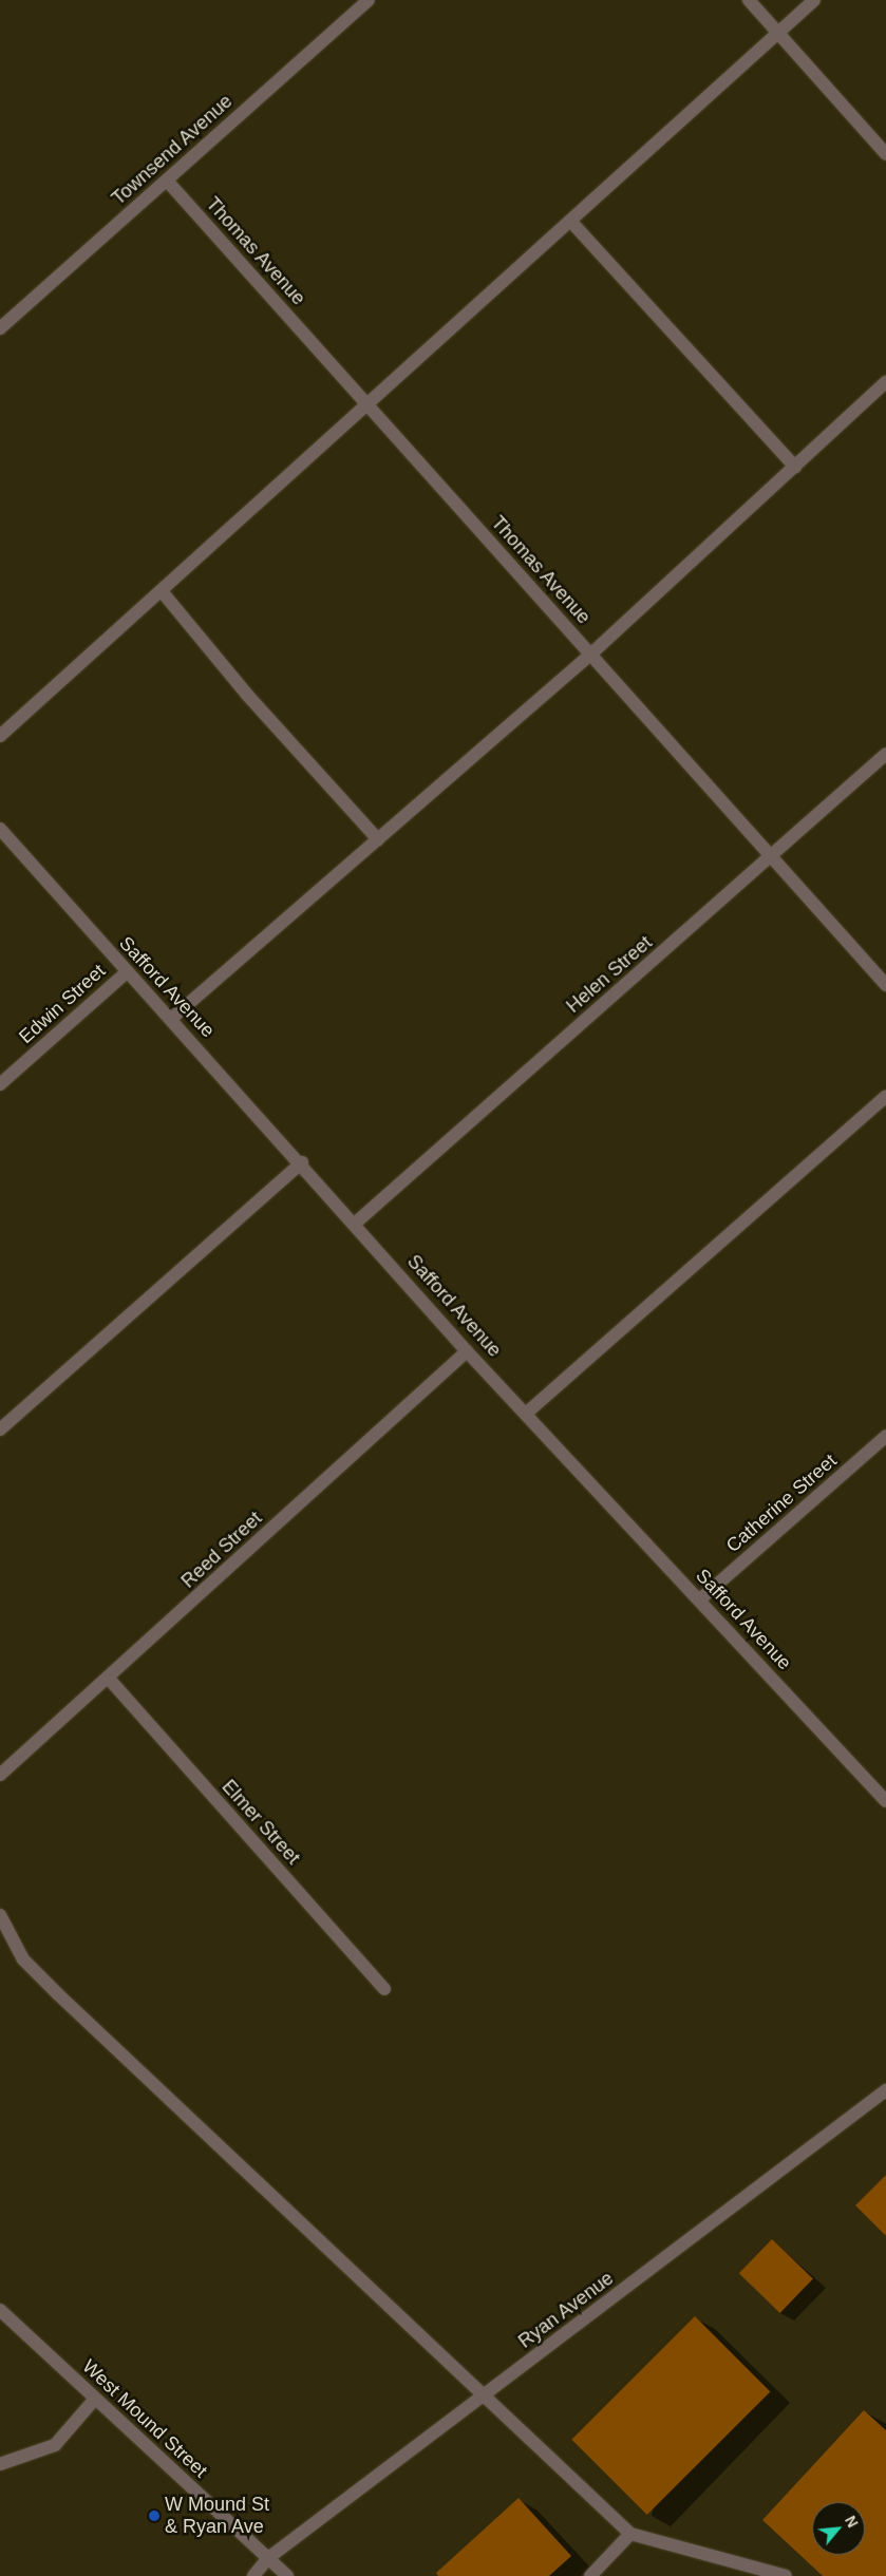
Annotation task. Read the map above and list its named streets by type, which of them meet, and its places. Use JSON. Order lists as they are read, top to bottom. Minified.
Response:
{"streets":{"street":["Townsend Avenue","Thomas Avenue","Helen Street","Safford Avenue","Edwin Street","Catherine Street","Reed Street","Elmer Street","Ryan Avenue","West Mound Street"]},"crossings":[["Townsend Avenue","Thomas Avenue"],["Thomas Avenue","Helen Street"],["Helen Street","Safford Avenue"],["Safford Avenue","Edwin Street"],["Safford Avenue","Catherine Street"],["Safford Avenue","Reed Street"],["Reed Street","Elmer Street"],["Ryan Avenue","West Mound Street"]],"places":["W Mound St & Ryan Ave"],"north":"top right"}
